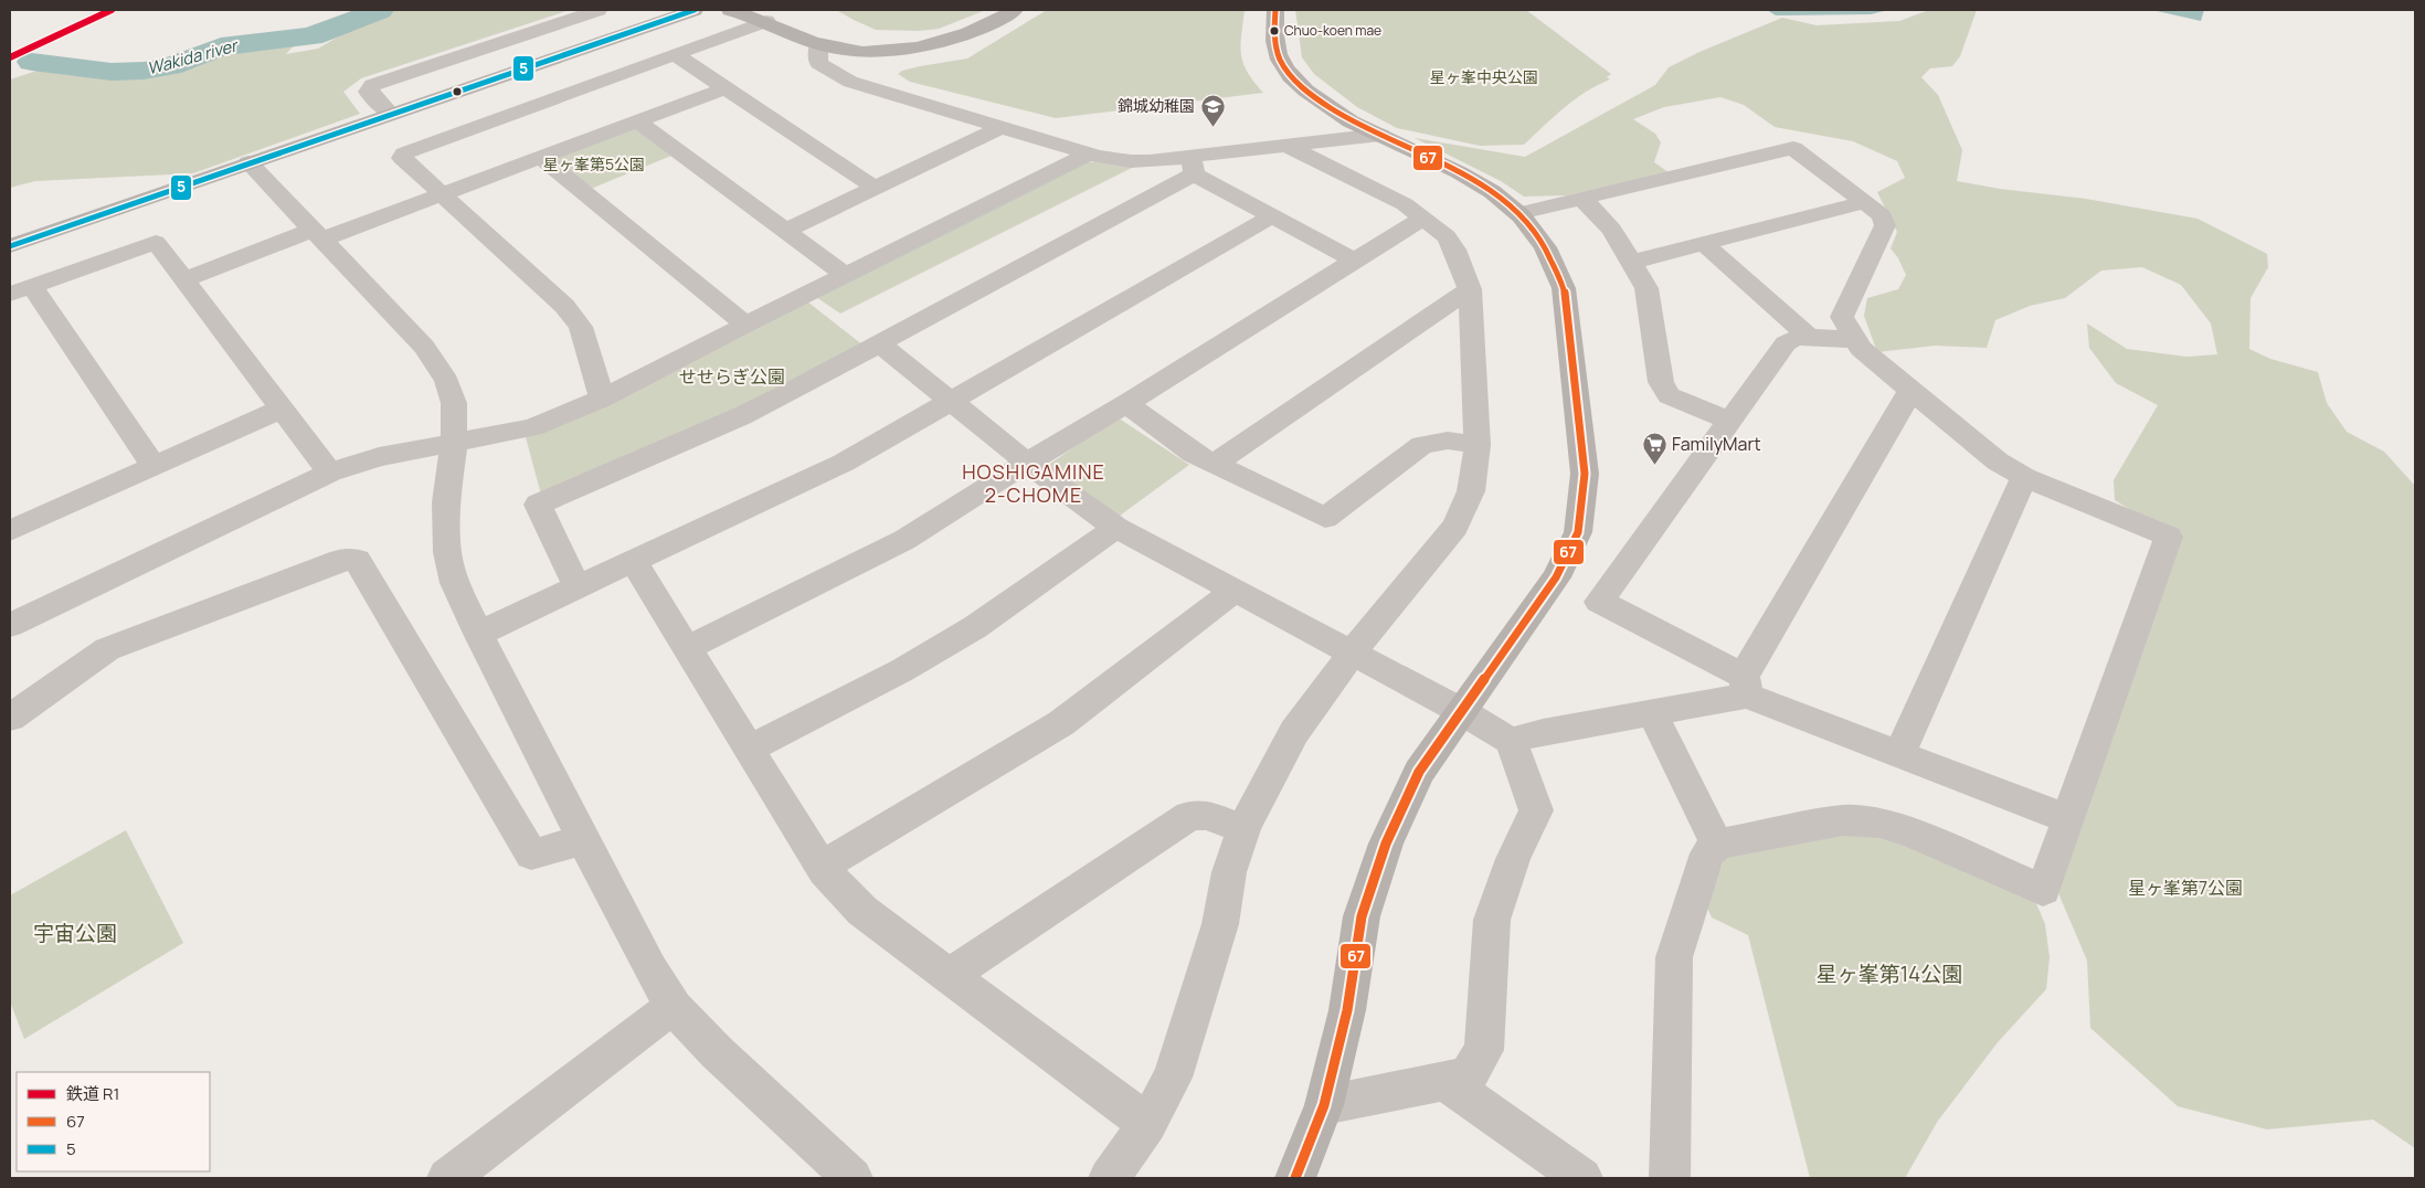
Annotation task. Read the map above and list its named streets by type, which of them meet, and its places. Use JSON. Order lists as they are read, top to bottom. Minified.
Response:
{"districts":["HOSHIGAMINE 2-CHOME"],"water":["Wakida river"],"parks":["星ヶ峯中央公園","星ヶ峯第5公園","せせらぎ公園","星ヶ峯第7公園","宇宙公園","星ヶ峯第14公園"],"places":{"other":["Chuo-koen mae"],"school or university":["錦城幼稚園"],"supermarket":["FamilyMart"]},"lines":["rail line R1","transit line 67","transit line 5"],"legend":["鉄道 R1","67","5"]}
